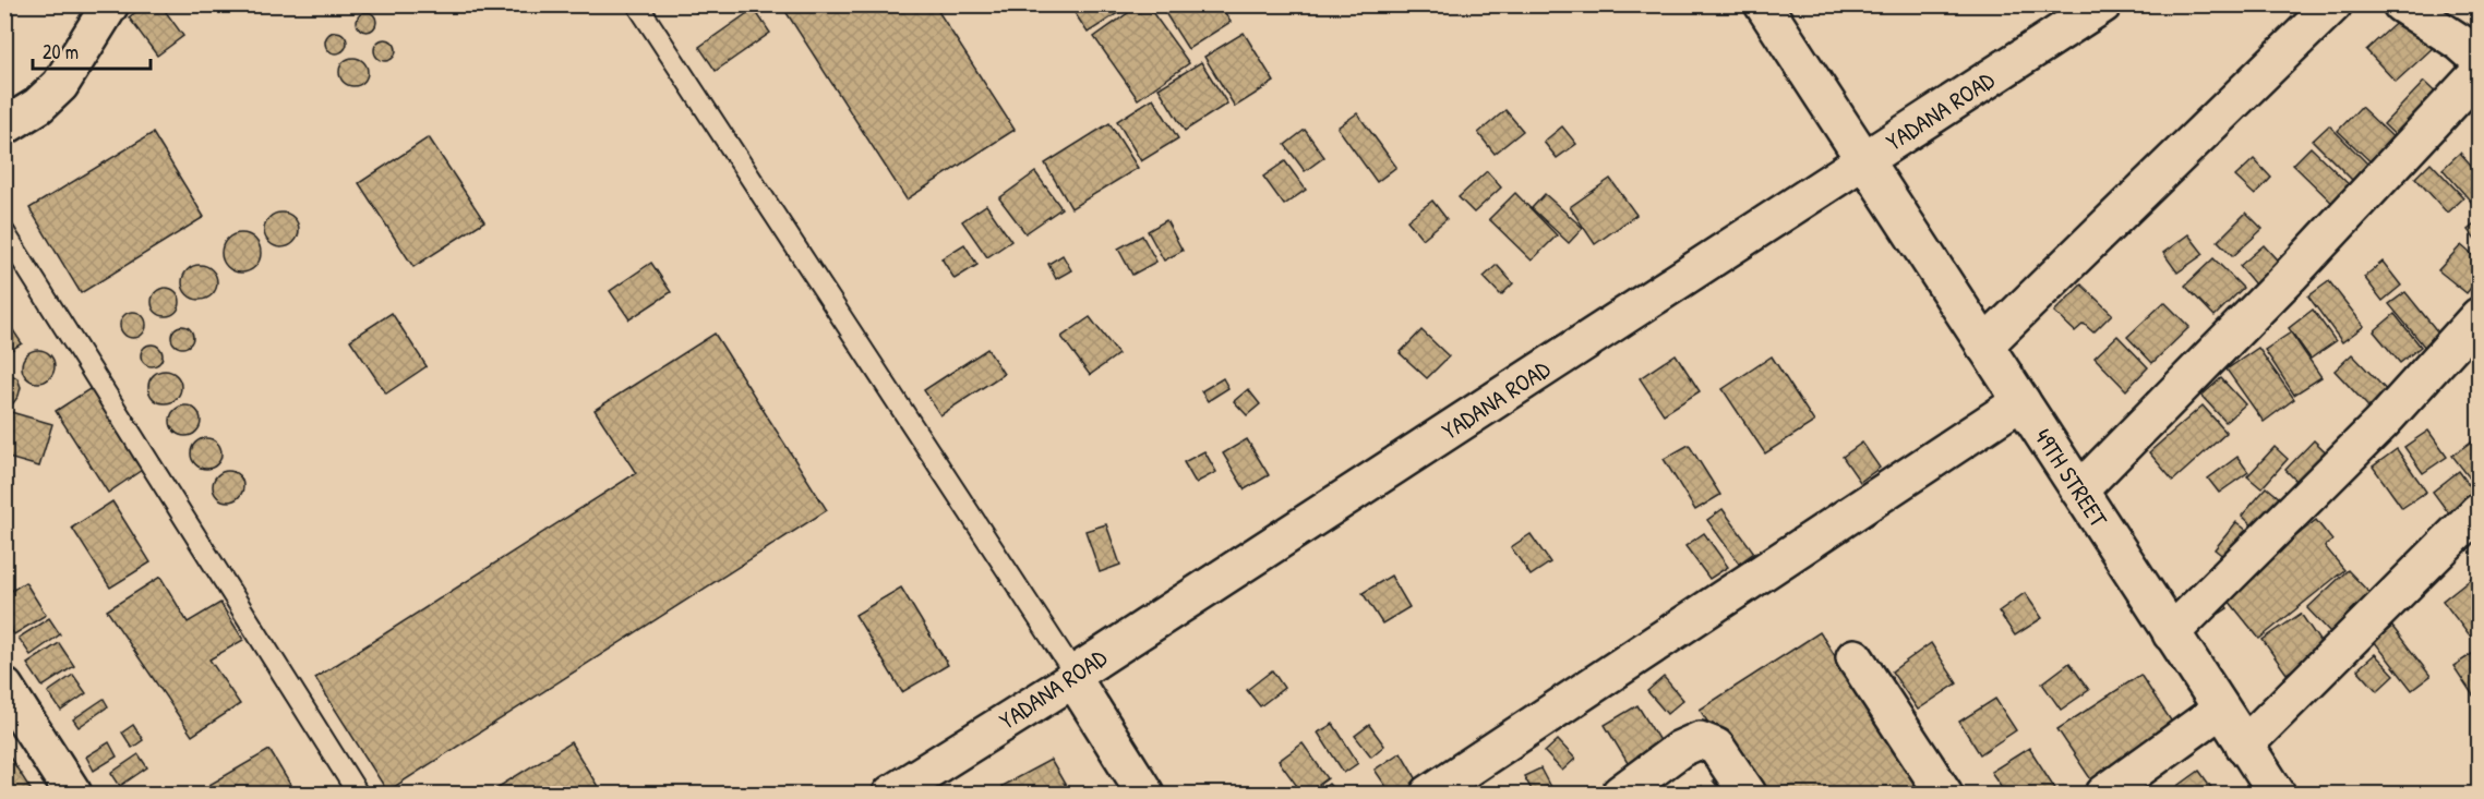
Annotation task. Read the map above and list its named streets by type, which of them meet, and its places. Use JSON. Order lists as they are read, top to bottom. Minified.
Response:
{"streets":{"street":["YADANA ROAD","49TH STREET"]},"crossings":[["YADANA ROAD","49TH STREET"]],"scale_bar":"20 m"}
